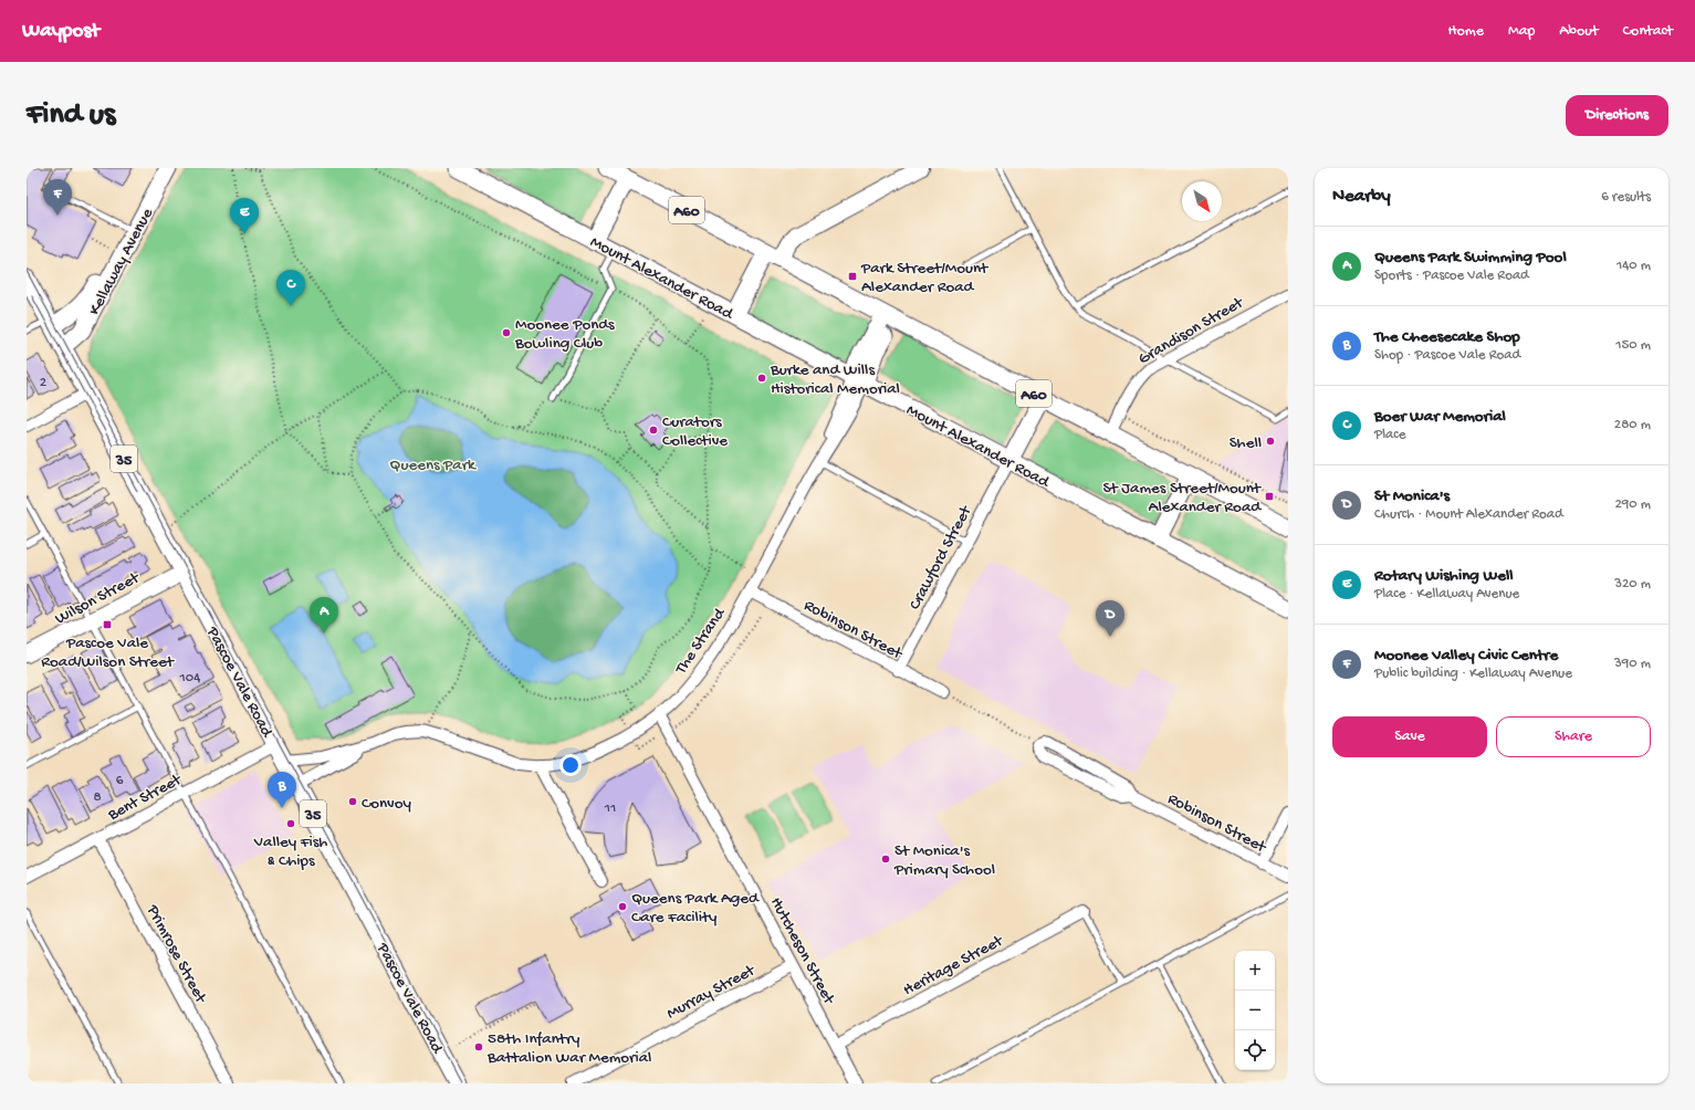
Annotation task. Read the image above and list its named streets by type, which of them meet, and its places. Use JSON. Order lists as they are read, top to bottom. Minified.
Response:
{"streets":{"main road":["A60","Kellaway Avenue","Mount Alexander Road","35","Pascoe Vale Road"],"street":["Grandison Street","Crawford Street","Wilson Street","Robinson Street","The Strand","Bent Street","Hutcheson Street","Primrose Street","Heritage Street","Murray Street"]},"crossings":[["A60","Grandison Street"],["Kellaway Avenue","Pascoe Vale Road"],["Mount Alexander Road","Crawford Street"],["Mount Alexander Road","The Strand"],["Crawford Street","Robinson Street"],["Wilson Street","Pascoe Vale Road"],["Robinson Street","The Strand"],["The Strand","Pascoe Vale Road"],["The Strand","Hutcheson Street"],["Pascoe Vale Road","Bent Street"],["Bent Street","Primrose Street"],["Hutcheson Street","Heritage Street"],["Hutcheson Street","Murray Street"]],"parks":["Queens Park"],"places":{"transit":["Park Street/Mount Alexander Road","St James Street/Mount Alexander Road","Pascoe Vale Road/Wilson Street"],"other":["Moonee Ponds Bowling Club","Burke and Wills Historical Memorial","Curators Collective","Shell","Convoy","Valley Fish & Chips","St Monica's Primary School","Queens Park Aged Care Facility","58th Infantry Battalion War Memorial"]},"house_numbers":["2","104","6","8","11"],"north":"bottom right","page":{"header":"Waypost","nav":["Home","Map","About","Contact"],"buttons":["Directions",["Save","Share"]],"title":"Find us","heading":["Nearby","6 results"],"pins":["F","E","C","A","D","B"],"list":[{"mark":"A","name":"Queens Park Swimming Pool","note":"Sports · Pascoe Vale Road","value":"140 m"},{"mark":"B","name":"The Cheesecake Shop","note":"Shop · Pascoe Vale Road","value":"150 m"},{"mark":"C","name":"Boer War Memorial","note":"Place","value":"280 m"},{"mark":"D","name":"St Monica's","note":"Church · Mount Alexander Road","value":"290 m"},{"mark":"E","name":"Rotary Wishing Well","note":"Place · Kellaway Avenue","value":"320 m"},{"mark":"F","name":"Moonee Valley Civic Centre","note":"Public building · Kellaway Avenue","value":"390 m"}],"map_buttons":["+","−"]}}
